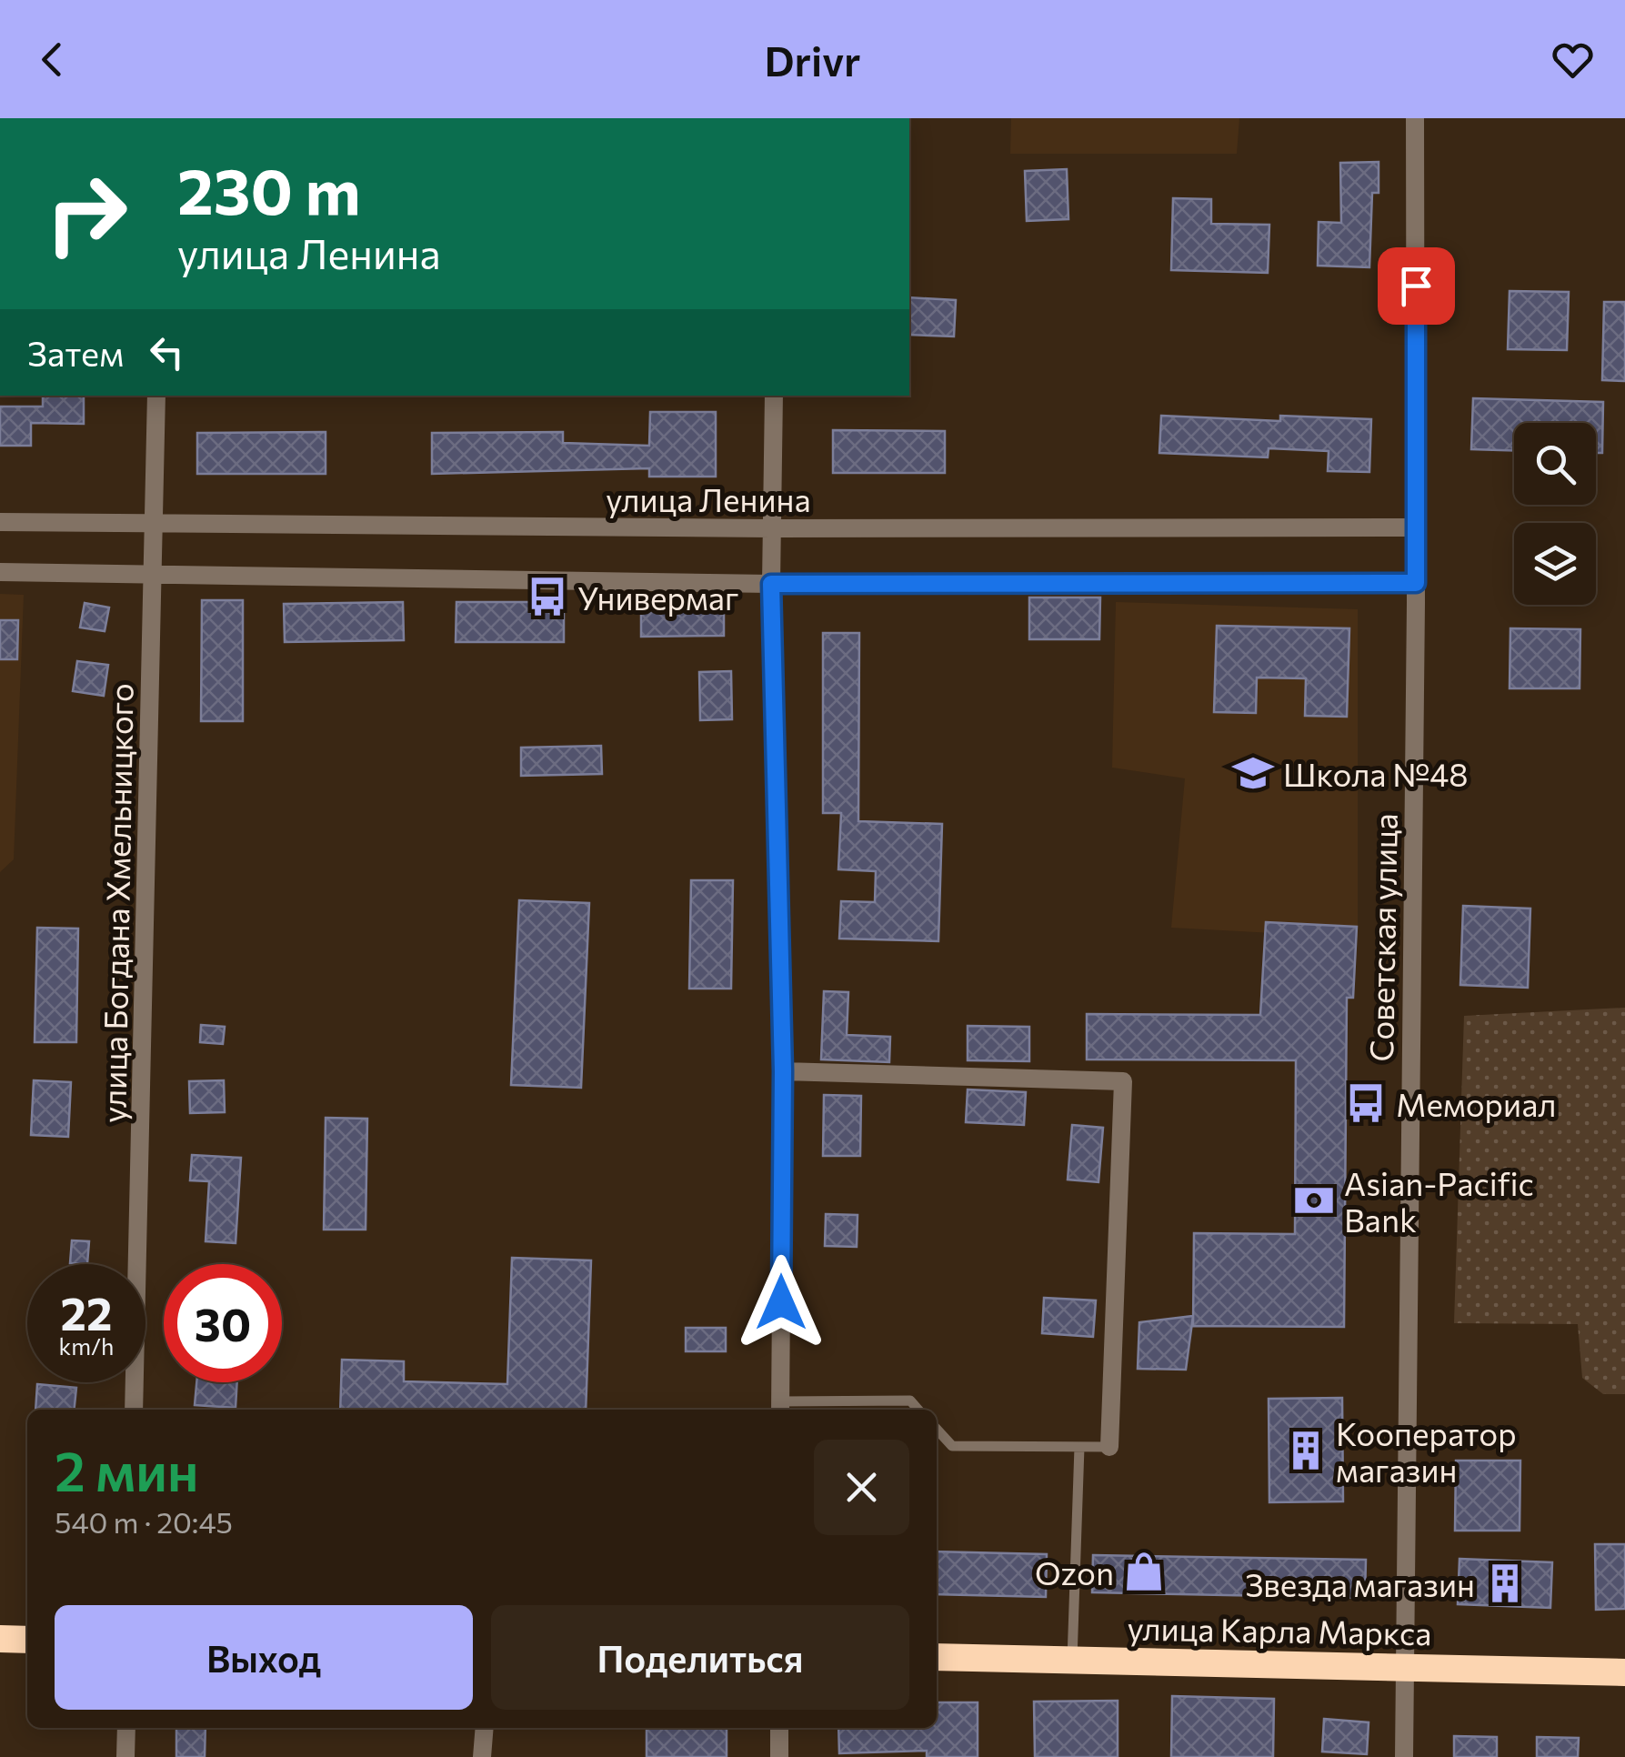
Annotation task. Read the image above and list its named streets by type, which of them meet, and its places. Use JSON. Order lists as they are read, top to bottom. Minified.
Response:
{"streets":{"highway":["улица Карла Маркса"],"street":["улица Ленина","улица Богдана Хмельницкого","Советская улица"]},"crossings":[["улица Ленина","улица Богдана Хмельницкого"],["улица Ленина","Советская улица"],["Советская улица","улица Карла Маркса"]],"places":{"bus stop":["Универмаг","Мемориал"],"school or university":["Школа №48"],"bank":["Asian-Pacific Bank"],"building":["Кооператор магазин","Звезда магазин"],"shop":["Ozon"]},"page":{"header":"Drivr","turn":["230 m","улица Ленина"],"then":"Затем","speed":"22 km/h","limit":"30","heading":["2 мин","540 m · 20:45"],"buttons":["Выход","Поделиться"]}}
